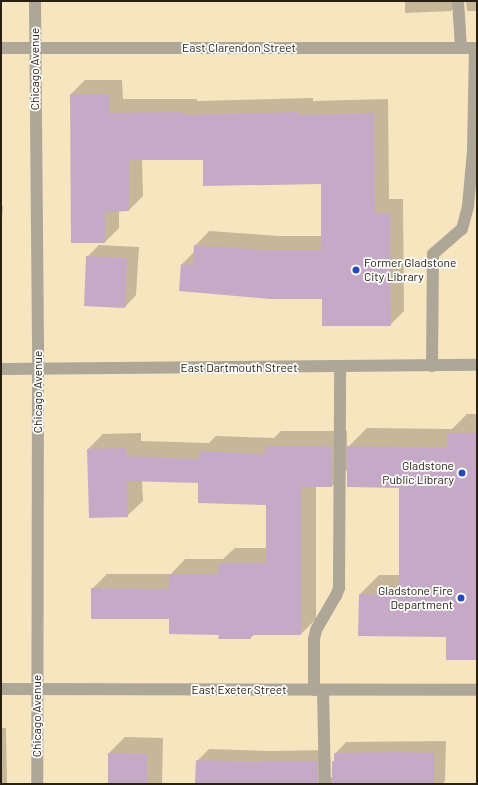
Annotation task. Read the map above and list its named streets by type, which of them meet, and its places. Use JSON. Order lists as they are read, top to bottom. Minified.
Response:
{"streets":{"street":["East Clarendon Street","Chicago Avenue","East Dartmouth Street","East Exeter Street"]},"crossings":[["East Clarendon Street","Chicago Avenue"],["Chicago Avenue","East Dartmouth Street"],["Chicago Avenue","East Exeter Street"]],"places":["Former Gladstone City Library","Gladstone Public Library","Gladstone Fire Department"]}
